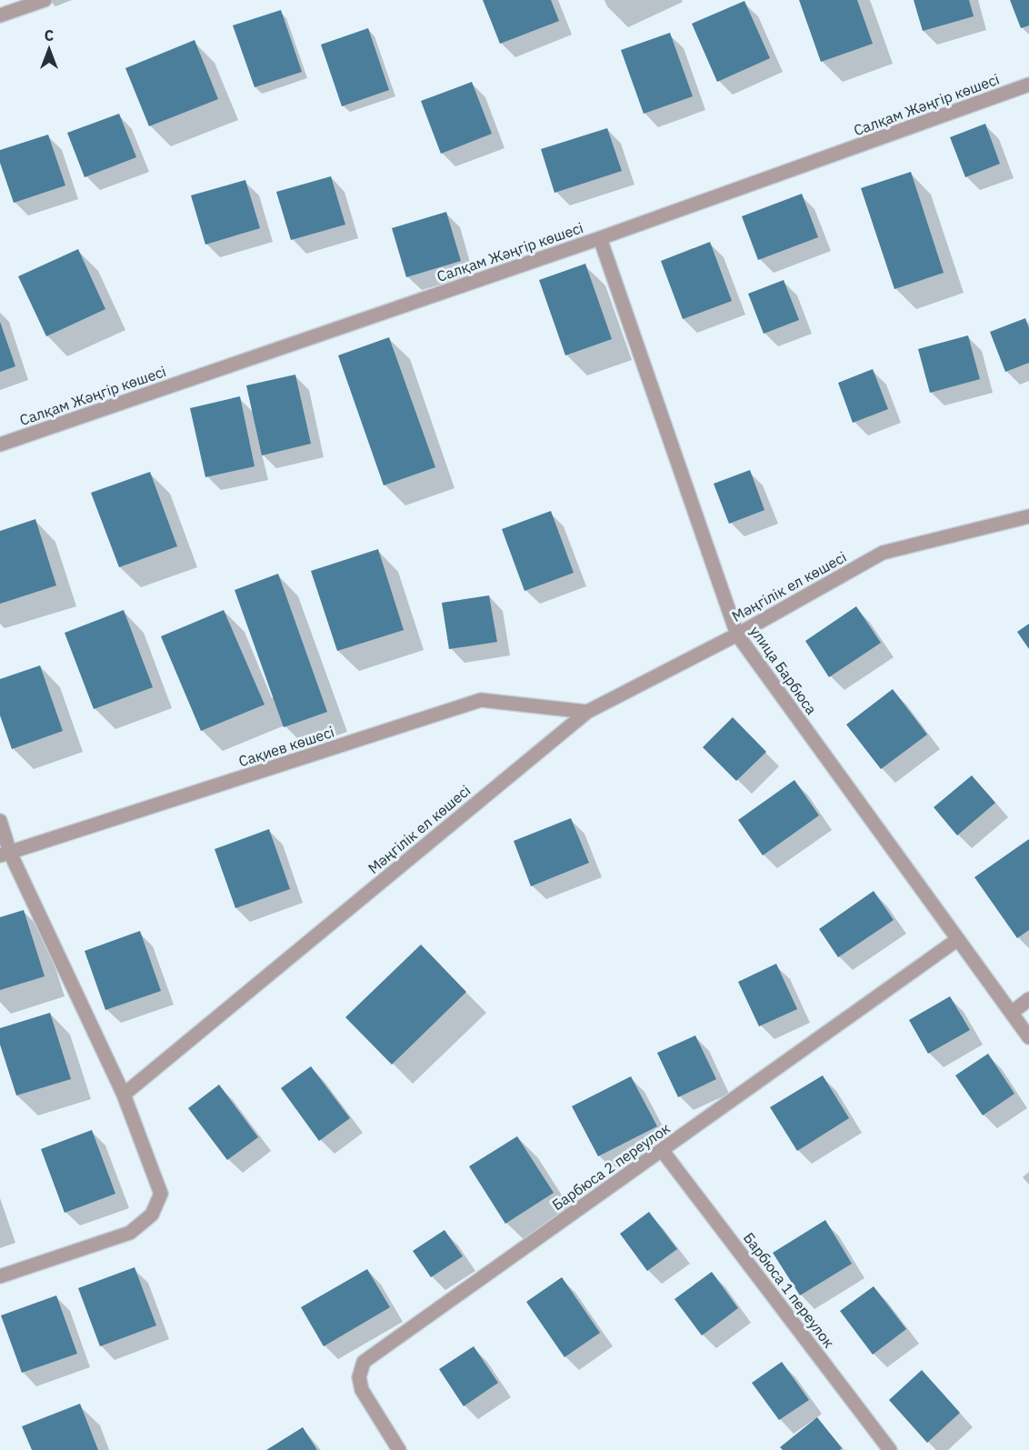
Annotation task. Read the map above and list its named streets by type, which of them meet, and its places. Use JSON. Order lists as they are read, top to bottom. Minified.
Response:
{"streets":{"street":["Салқам Жәңгір көшесі","Мәңгілік ел көшесі","улица Барбюса","Сақиев көшесі","Барбюса 2 переулок","Барбюса 1 переулок"]},"crossings":[["Салқам Жәңгір көшесі","улица Барбюса"],["Мәңгілік ел көшесі","улица Барбюса"],["Мәңгілік ел көшесі","Сақиев көшесі"],["улица Барбюса","Барбюса 2 переулок"],["Барбюса 2 переулок","Барбюса 1 переулок"]],"north":"top"}
